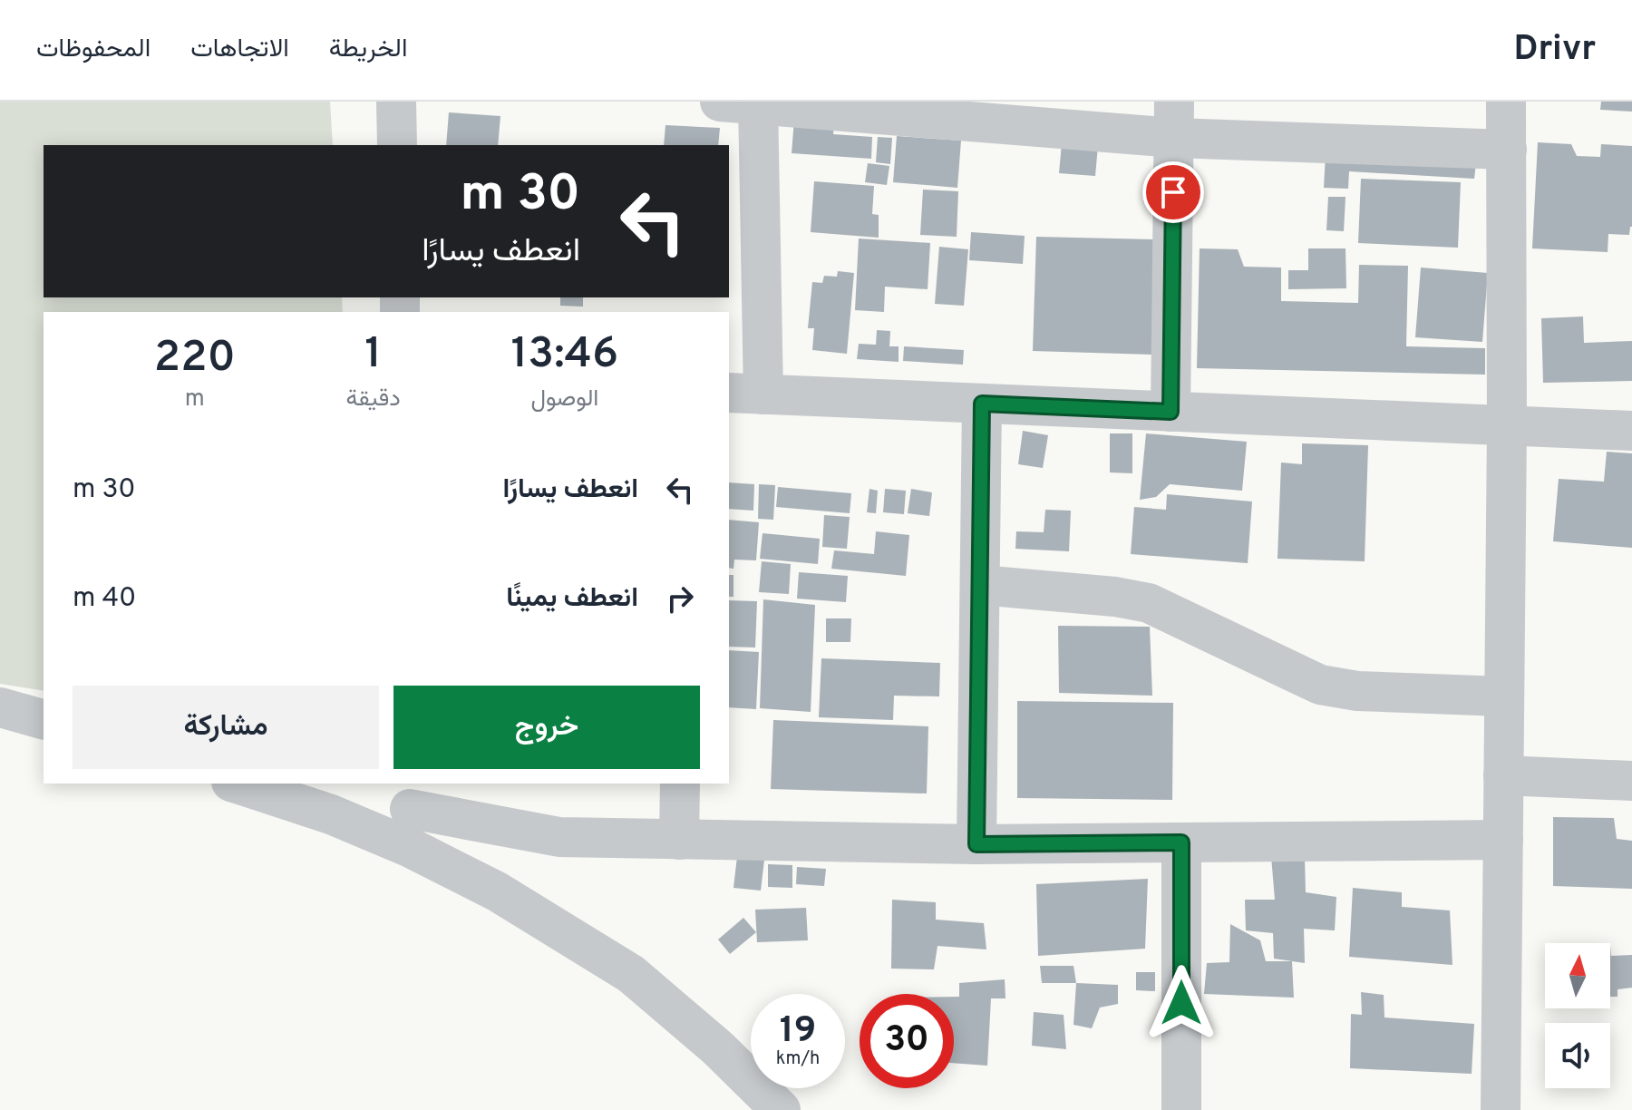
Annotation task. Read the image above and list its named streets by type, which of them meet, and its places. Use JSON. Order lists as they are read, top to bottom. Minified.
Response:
{"north":"top","page":{"header":"Drivr","nav":["الخريطة","الاتجاهات","المحفوظات"],"turn":["30 m","انعطف يسارًا"],"eta":["13:46","الوصول","1","دقيقة","220","m"],"list":[{"name":"انعطف يسارًا","value":"30 m"},{"name":"انعطف يمينًا","value":"40 m"}],"buttons":["خروج","مشاركة"],"speed":"19 km/h","limit":"30"}}
